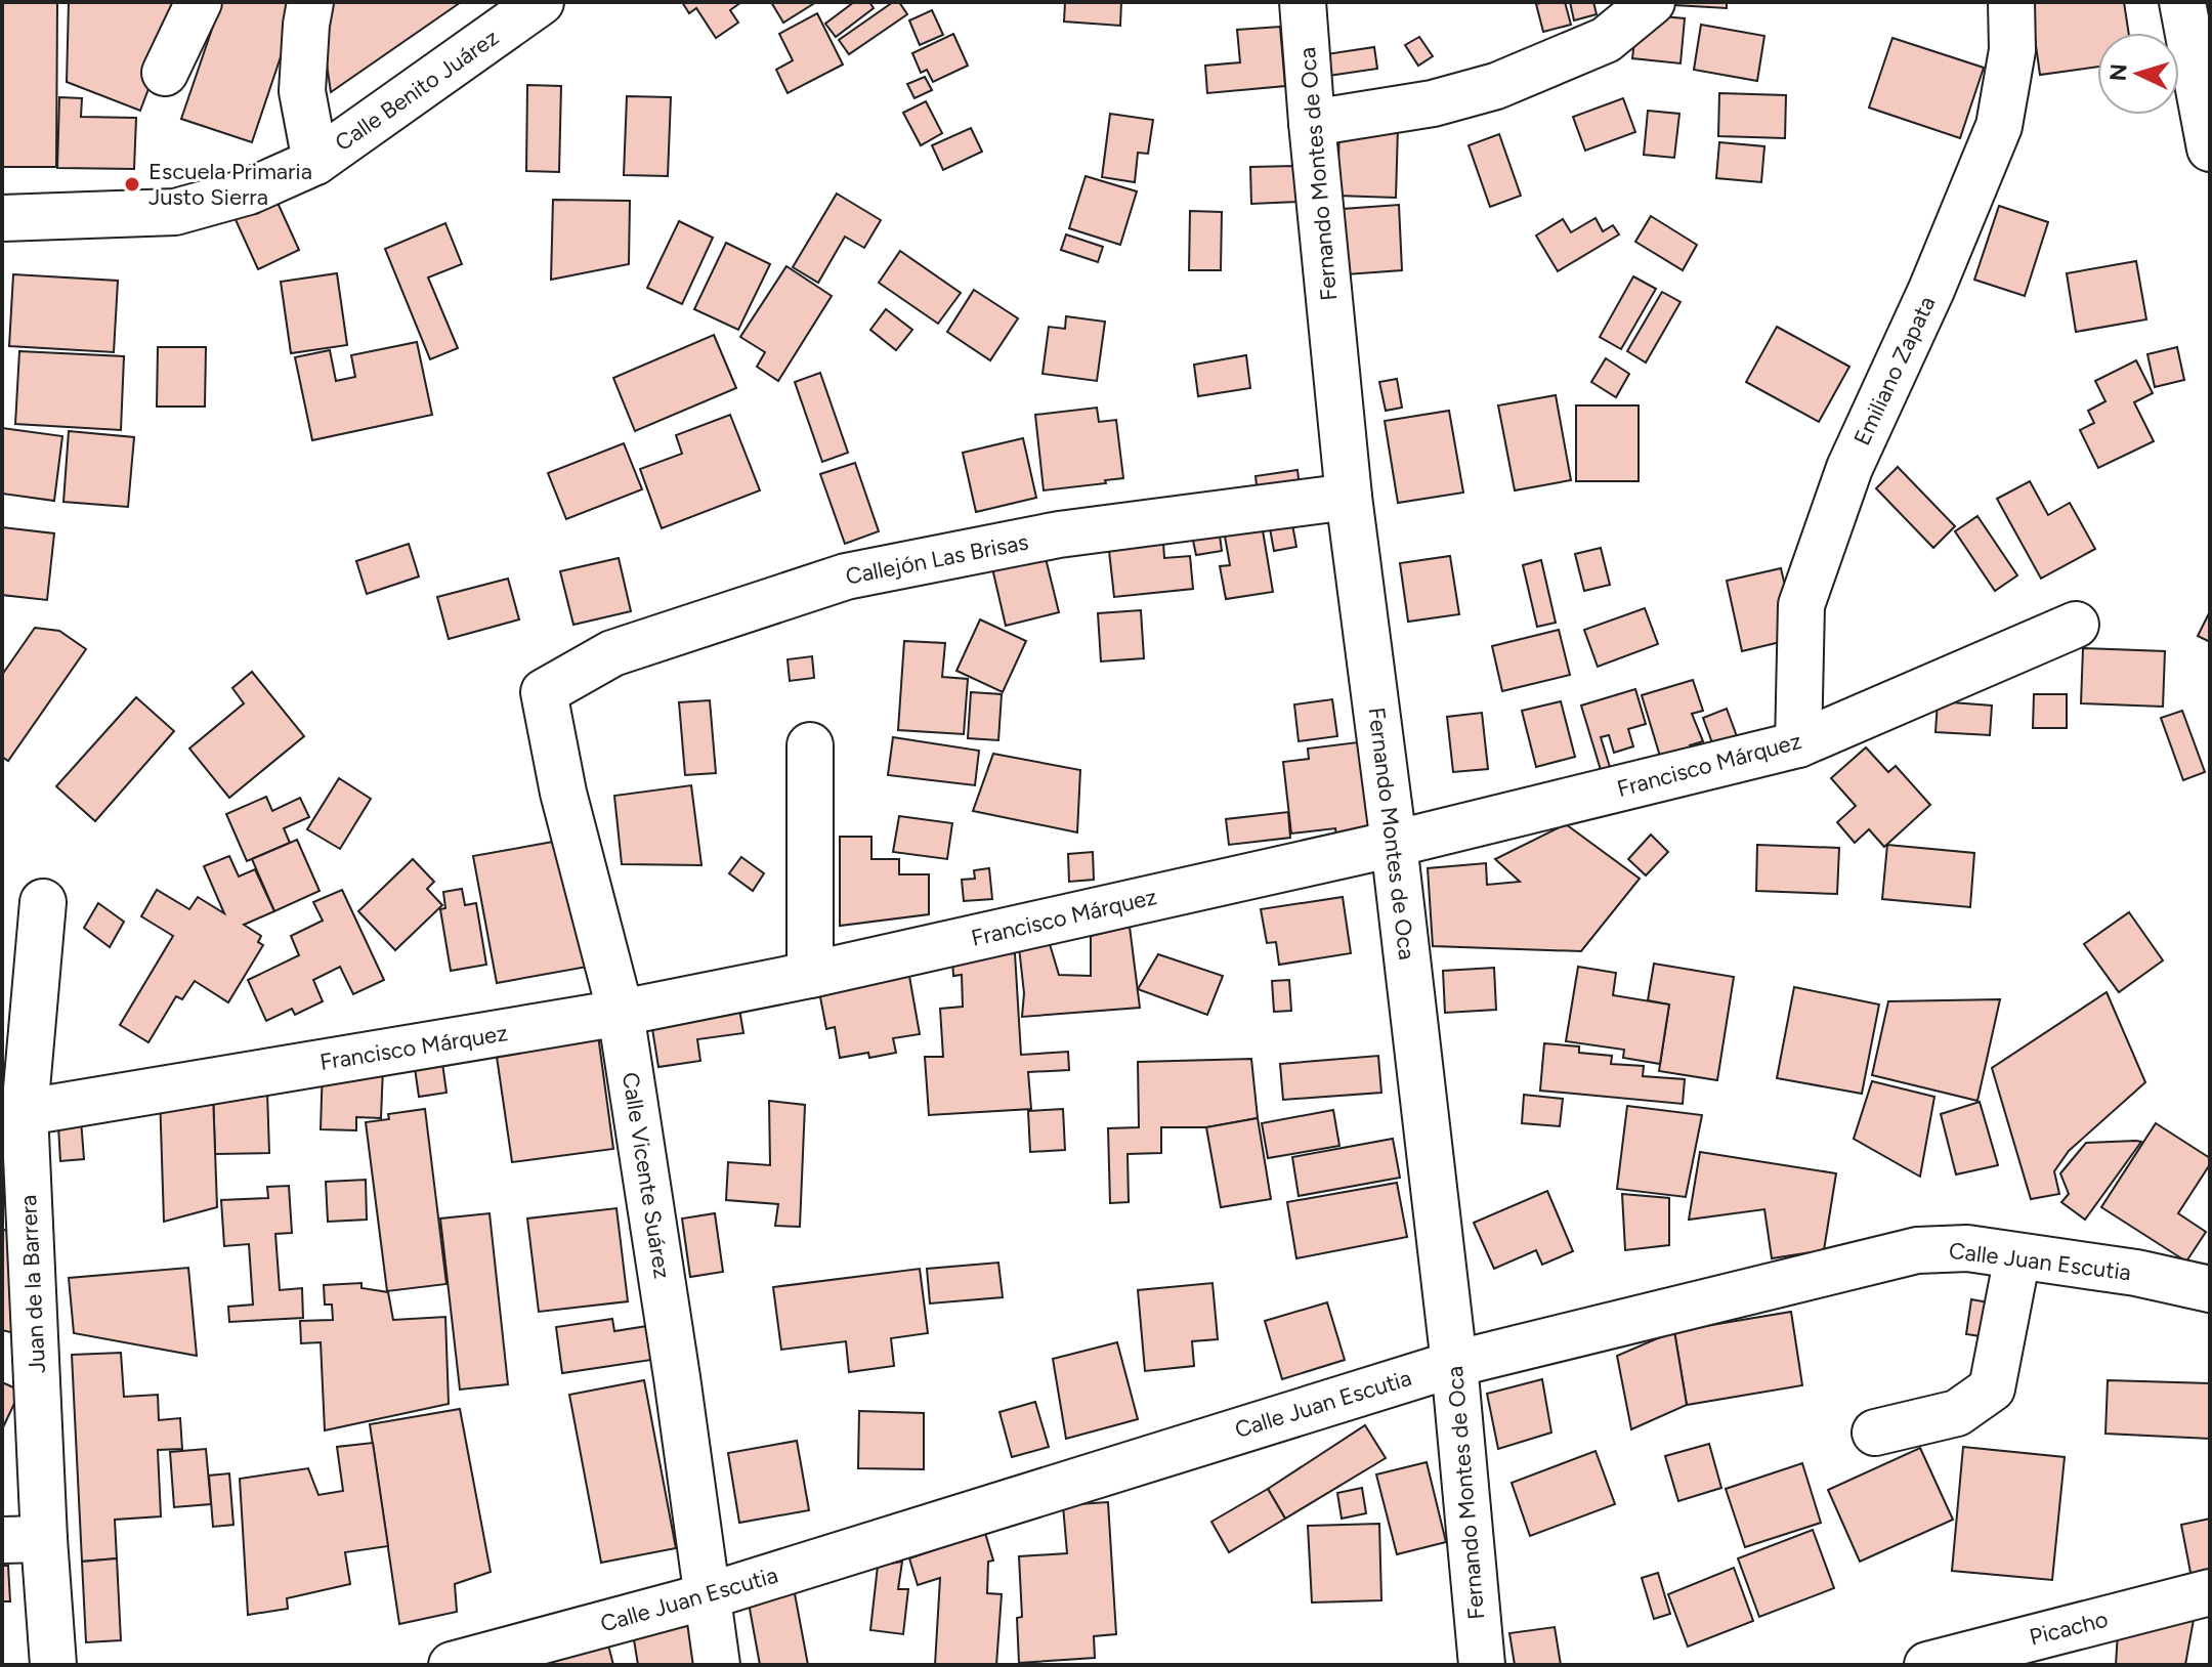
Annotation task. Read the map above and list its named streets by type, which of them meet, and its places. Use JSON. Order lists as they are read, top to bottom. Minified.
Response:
{"streets":{"street":["Calle Benito Juárez","Fernando Montes de Oca","Emiliano Zapata","Callejón Las Brisas","Francisco Márquez","Calle Vicente Suárez","Calle Juan Escutia","Juan de la Barrera","Picacho"]},"crossings":[["Fernando Montes de Oca","Callejón Las Brisas"],["Fernando Montes de Oca","Francisco Márquez"],["Fernando Montes de Oca","Calle Juan Escutia"],["Emiliano Zapata","Francisco Márquez"],["Callejón Las Brisas","Calle Vicente Suárez"],["Francisco Márquez","Calle Vicente Suárez"],["Francisco Márquez","Juan de la Barrera"],["Calle Vicente Suárez","Calle Juan Escutia"]],"places":["Escuela Primaria Justo Sierra"],"north":"left"}
